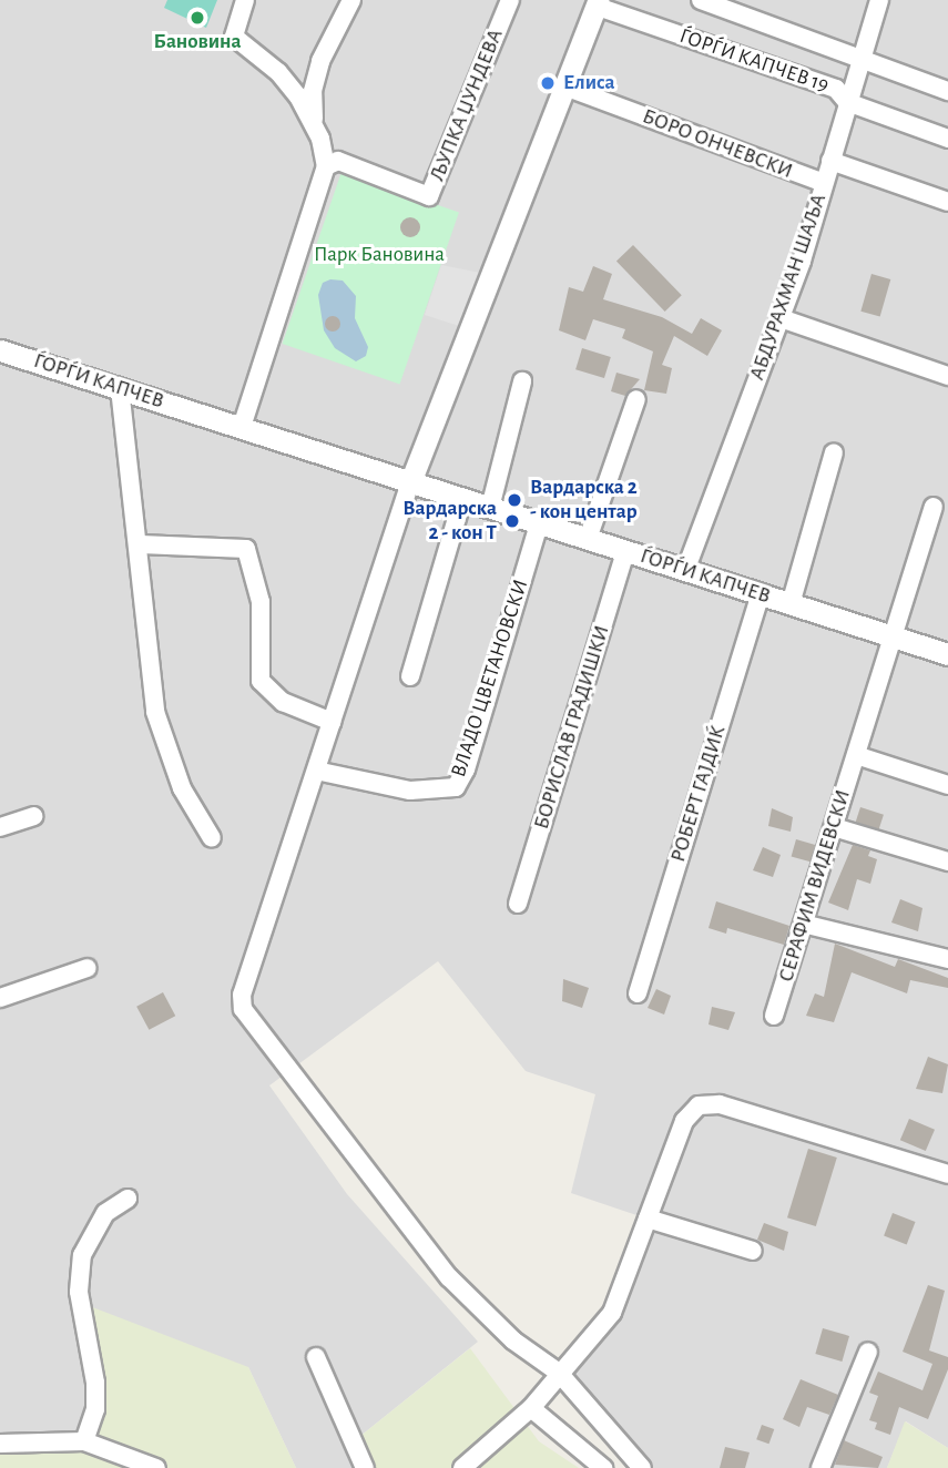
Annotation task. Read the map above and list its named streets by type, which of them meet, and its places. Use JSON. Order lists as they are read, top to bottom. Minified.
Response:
{"streets":{"street":["ЃОРЃИ КАПЧЕВ 19","ЉУПКА ЏУНДЕВА","БОРО ОНЧЕВСКИ","АБДУРАХМАН ШАЉА","ЃОРЃИ КАПЧЕВ","ВЛАДО ЦВЕТАНОВСКИ","БОРИСЛАВ ГРАДИШКИ","РОБЕРТ ГАЈДИЌ","СЕРАФИМ ВИДЕВСКИ"]},"crossings":[["ЃОРЃИ КАПЧЕВ 19","АБДУРАХМАН ШАЉА"],["БОРО ОНЧЕВСКИ","АБДУРАХМАН ШАЉА"],["АБДУРАХМАН ШАЉА","ЃОРЃИ КАПЧЕВ"],["ЃОРЃИ КАПЧЕВ","ВЛАДО ЦВЕТАНОВСКИ"],["ЃОРЃИ КАПЧЕВ","БОРИСЛАВ ГРАДИШКИ"],["ЃОРЃИ КАПЧЕВ","РОБЕРТ ГАЈДИЌ"],["ЃОРЃИ КАПЧЕВ","СЕРАФИМ ВИДЕВСКИ"]],"parks":["Парк Бановина"],"places":["Бановина","Елиса","Вардарска 2 - кон центар","Вардарска 2 - кон Т"]}
